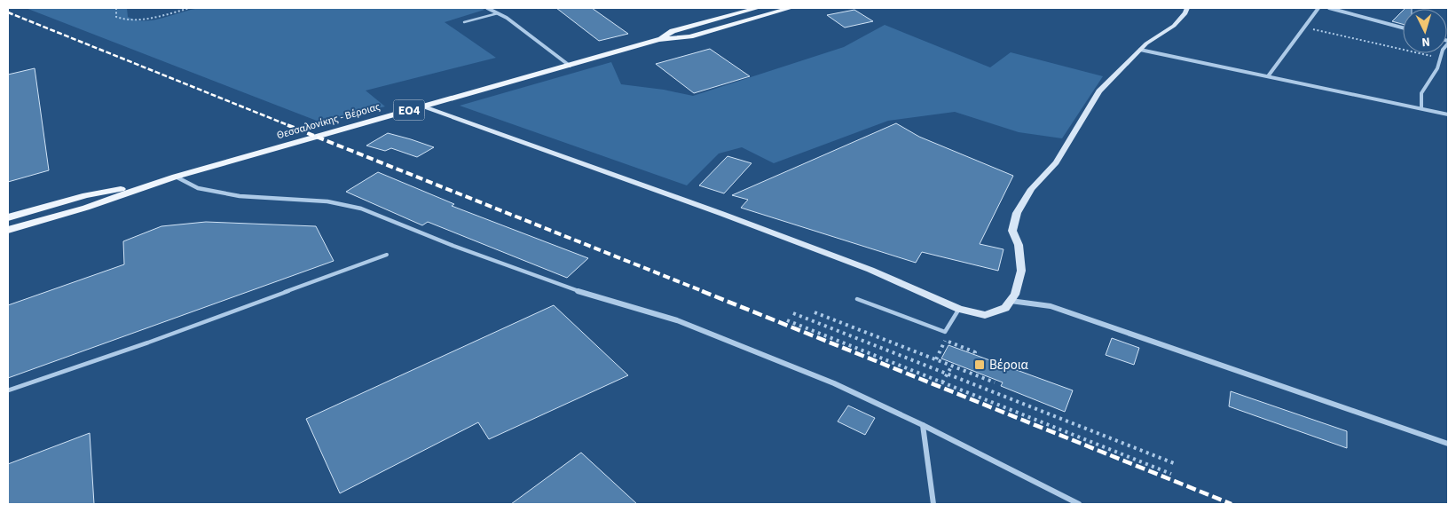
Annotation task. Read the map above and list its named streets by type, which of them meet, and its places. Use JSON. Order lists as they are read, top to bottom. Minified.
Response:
{"streets":{"main road":["ΕΟ4","Θεσσαλονίκης - Βέροιας"]},"places":{"transit":["Βέροια"]},"north":"bottom"}
